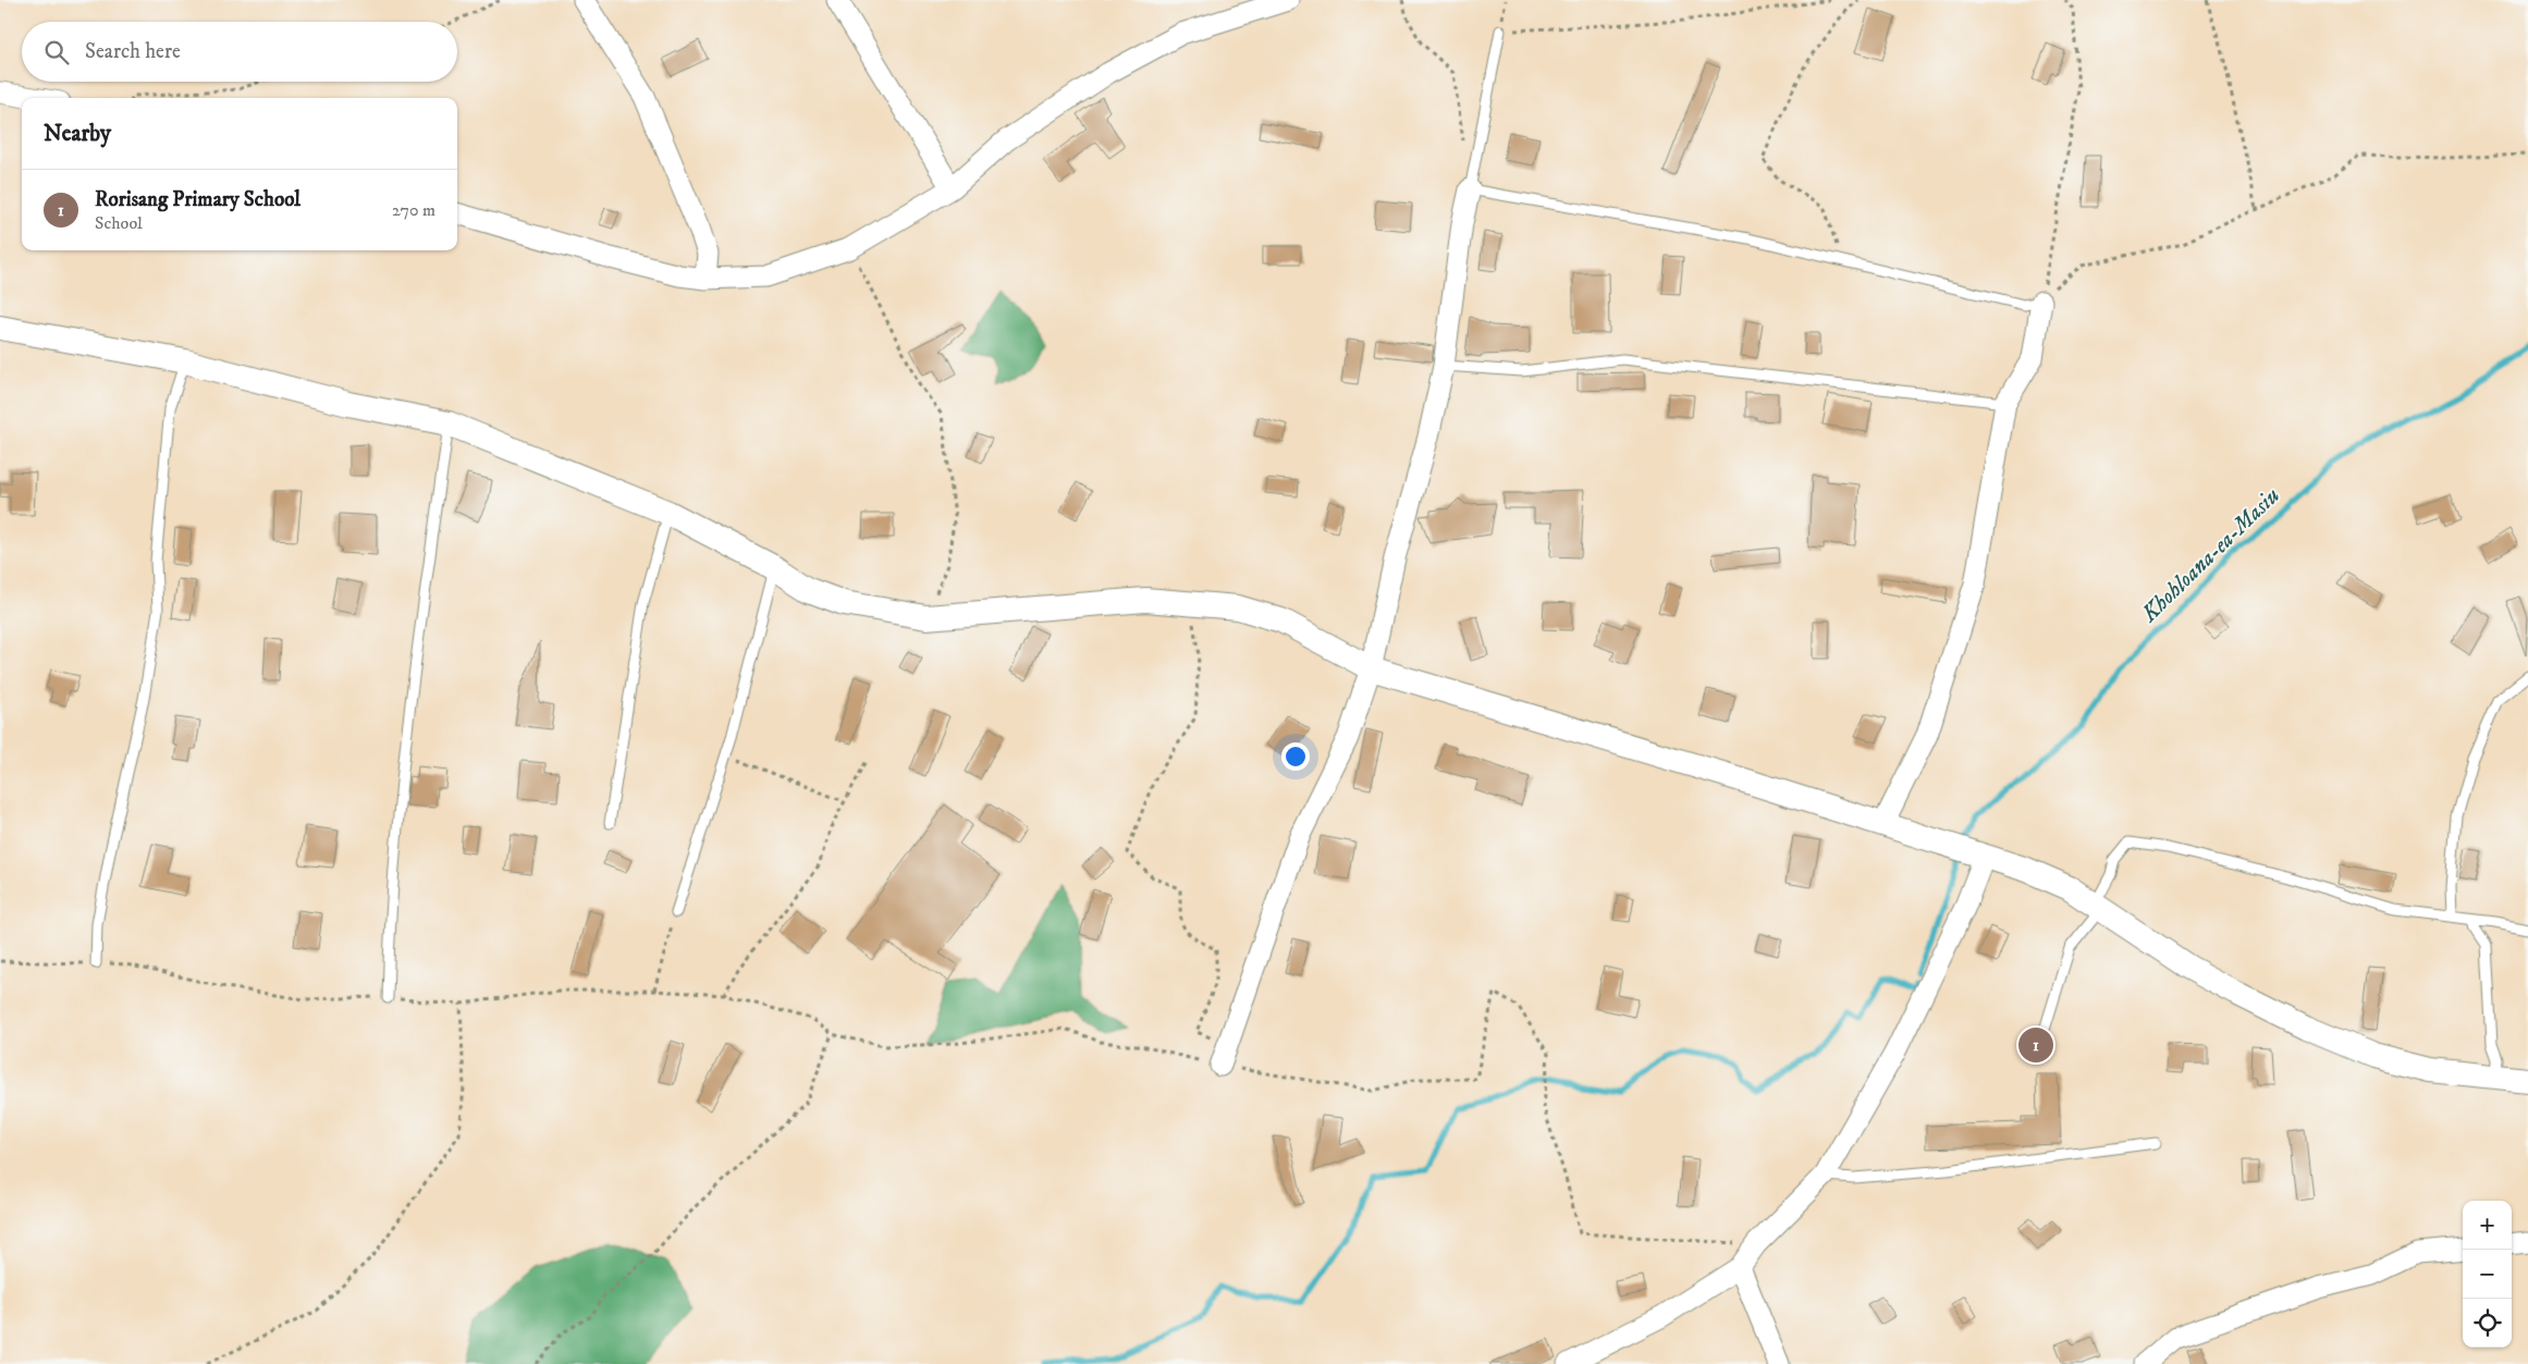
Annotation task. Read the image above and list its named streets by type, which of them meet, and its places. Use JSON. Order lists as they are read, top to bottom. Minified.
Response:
{"water":["Khohloana-ea-Masiu"],"page":{"search":"Search here","heading":"Nearby","list":[{"mark":"1","name":"Rorisang Primary School","note":"School","value":"270 m"}],"pins":"1","map_buttons":["+","−"]}}
